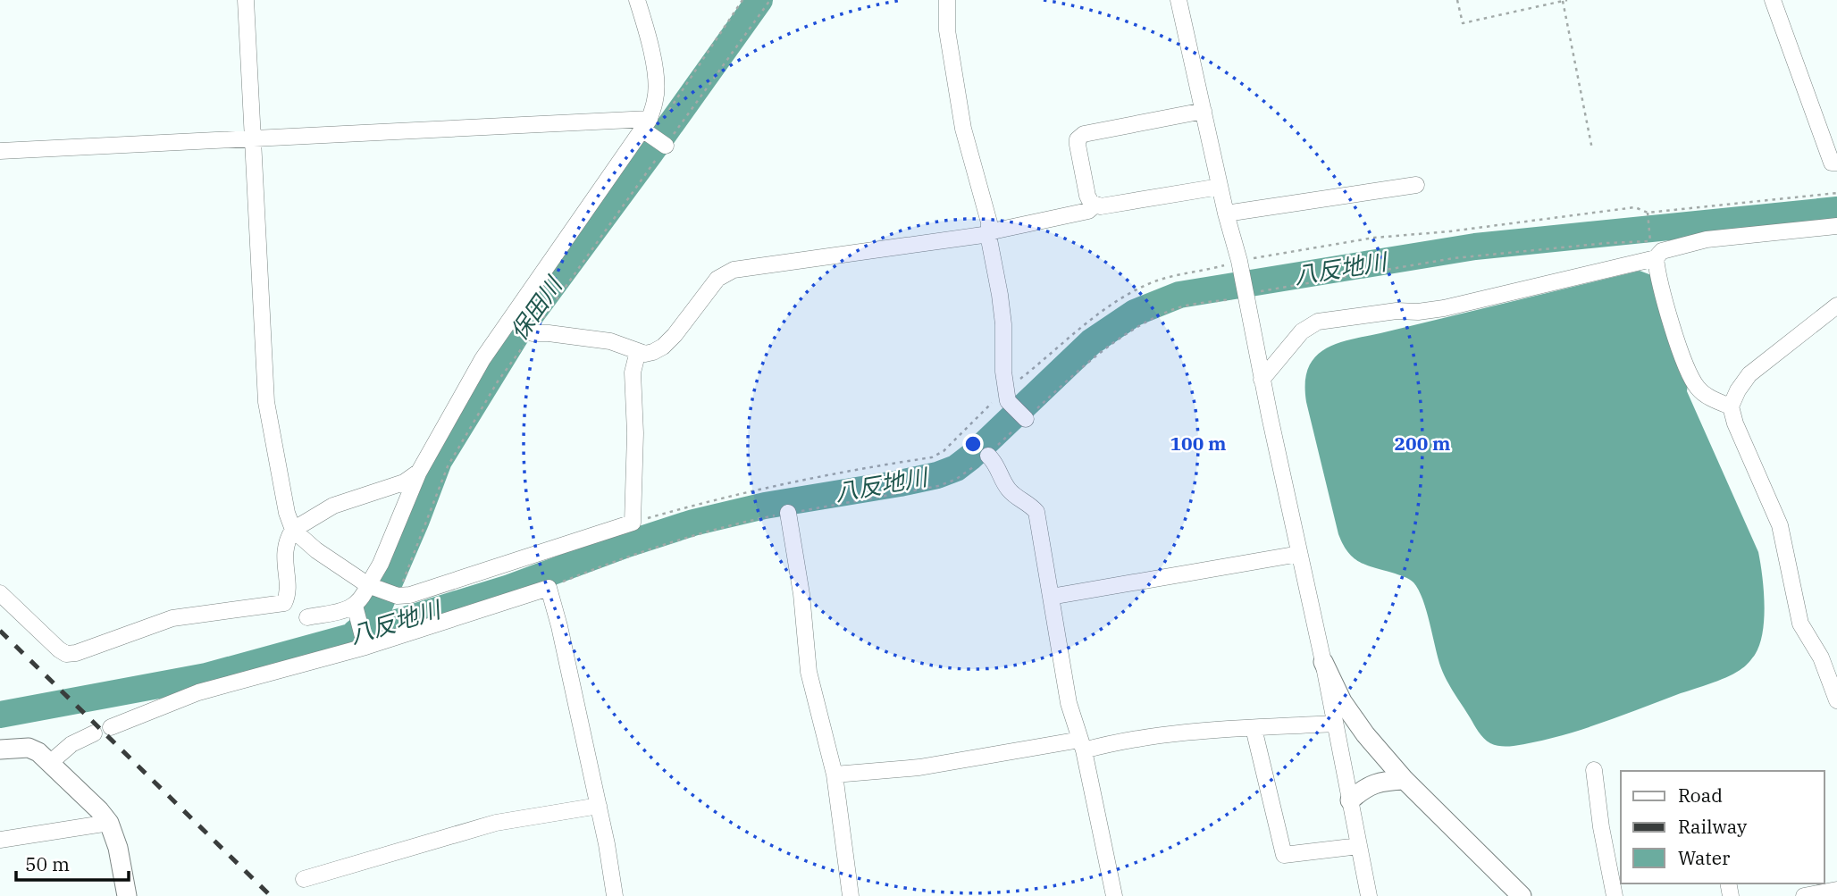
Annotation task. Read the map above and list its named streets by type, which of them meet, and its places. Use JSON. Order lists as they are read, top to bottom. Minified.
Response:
{"water":["八反地川","保田川"],"legend":["Road","Railway","Water"],"scale_bar":"50 m","rings":["100 m","200 m"]}
